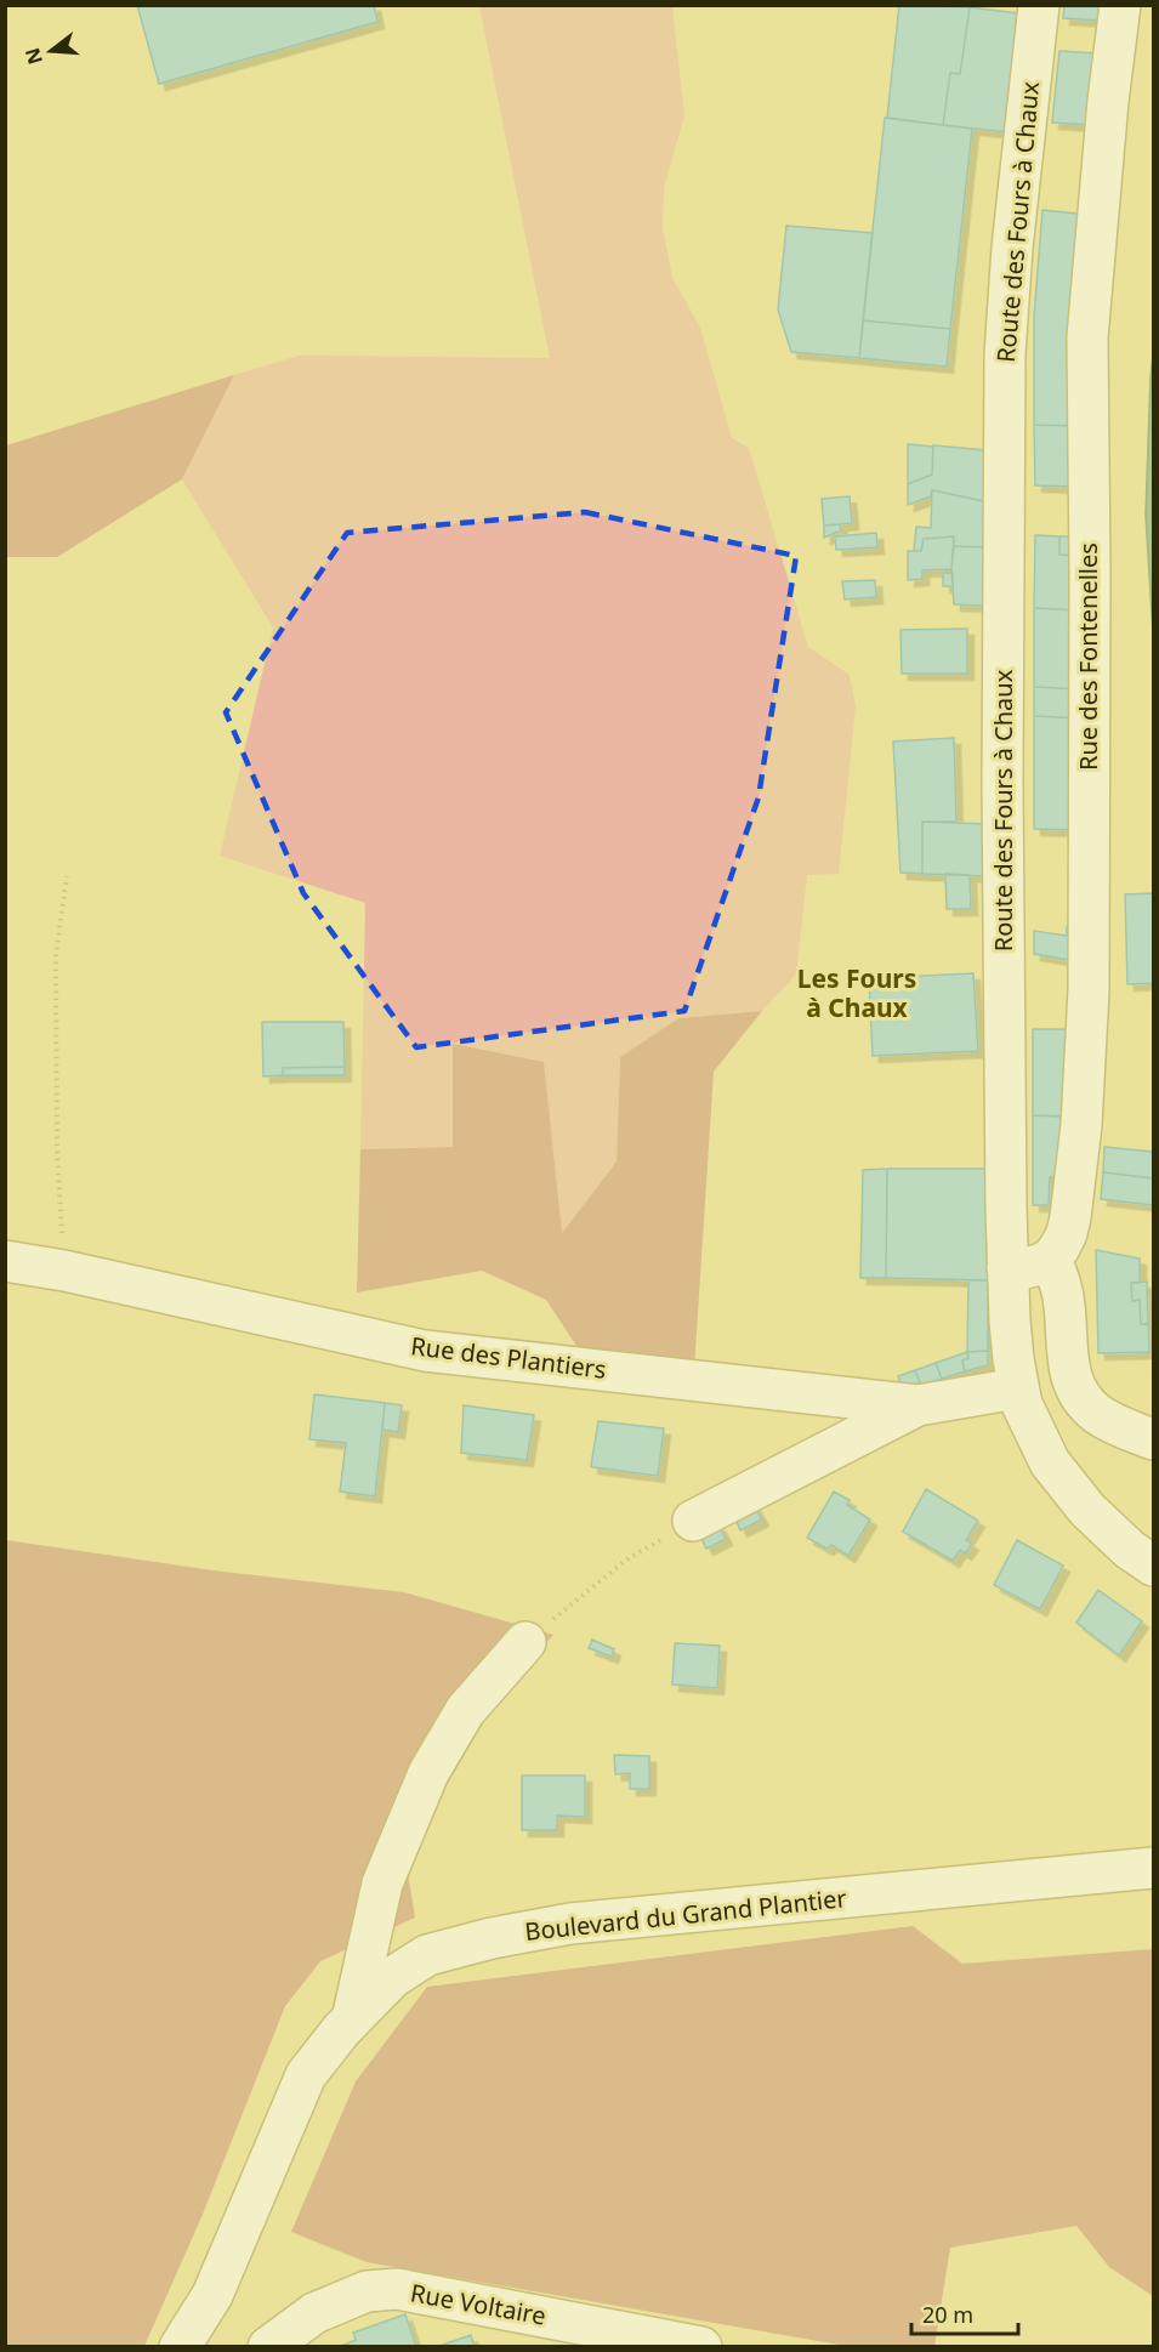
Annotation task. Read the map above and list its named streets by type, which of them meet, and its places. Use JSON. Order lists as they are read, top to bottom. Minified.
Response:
{"streets":{"street":["Route des Fours à Chaux","Rue des Fontenelles","Rue des Plantiers","Boulevard du Grand Plantier","Rue Voltaire"]},"crossings":[["Route des Fours à Chaux","Rue des Plantiers"]],"districts":["Les Fours à Chaux"],"scale_bar":"20 m","north":"left"}
